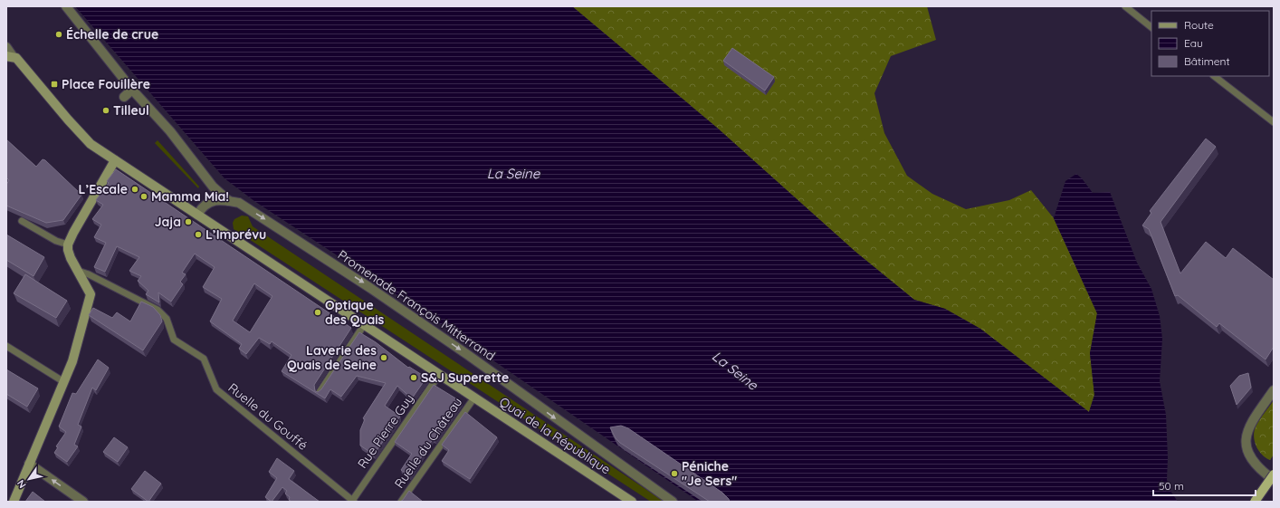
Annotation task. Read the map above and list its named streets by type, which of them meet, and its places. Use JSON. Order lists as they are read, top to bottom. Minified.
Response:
{"streets":{"main road":["Quai de la République"],"street":["Promenade François Mitterrand"],"lane":["Ruelle du Gouffé","Rue Pierre Guy","Ruelle du Château"]},"crossings":[["Promenade François Mitterrand","Quai de la République"],["Ruelle du Gouffé","Rue Pierre Guy"],["Rue Pierre Guy","Quai de la République"],["Quai de la République","Ruelle du Château"]],"one_way":["Promenade François Mitterrand"],"water":["La Seine"],"places":{"other":["Échelle de crue","Tilleul","L’Escale","Mamma Mia!","Jaja","L’Imprévu","Optique des Quais","Laverie des Quais de Seine","S&J Superette","Péniche \"Je Sers\""],"transit":["Place Fouillère"]},"legend":["Route","Eau","Bâtiment"],"scale_bar":"50 m","north":"bottom left"}
